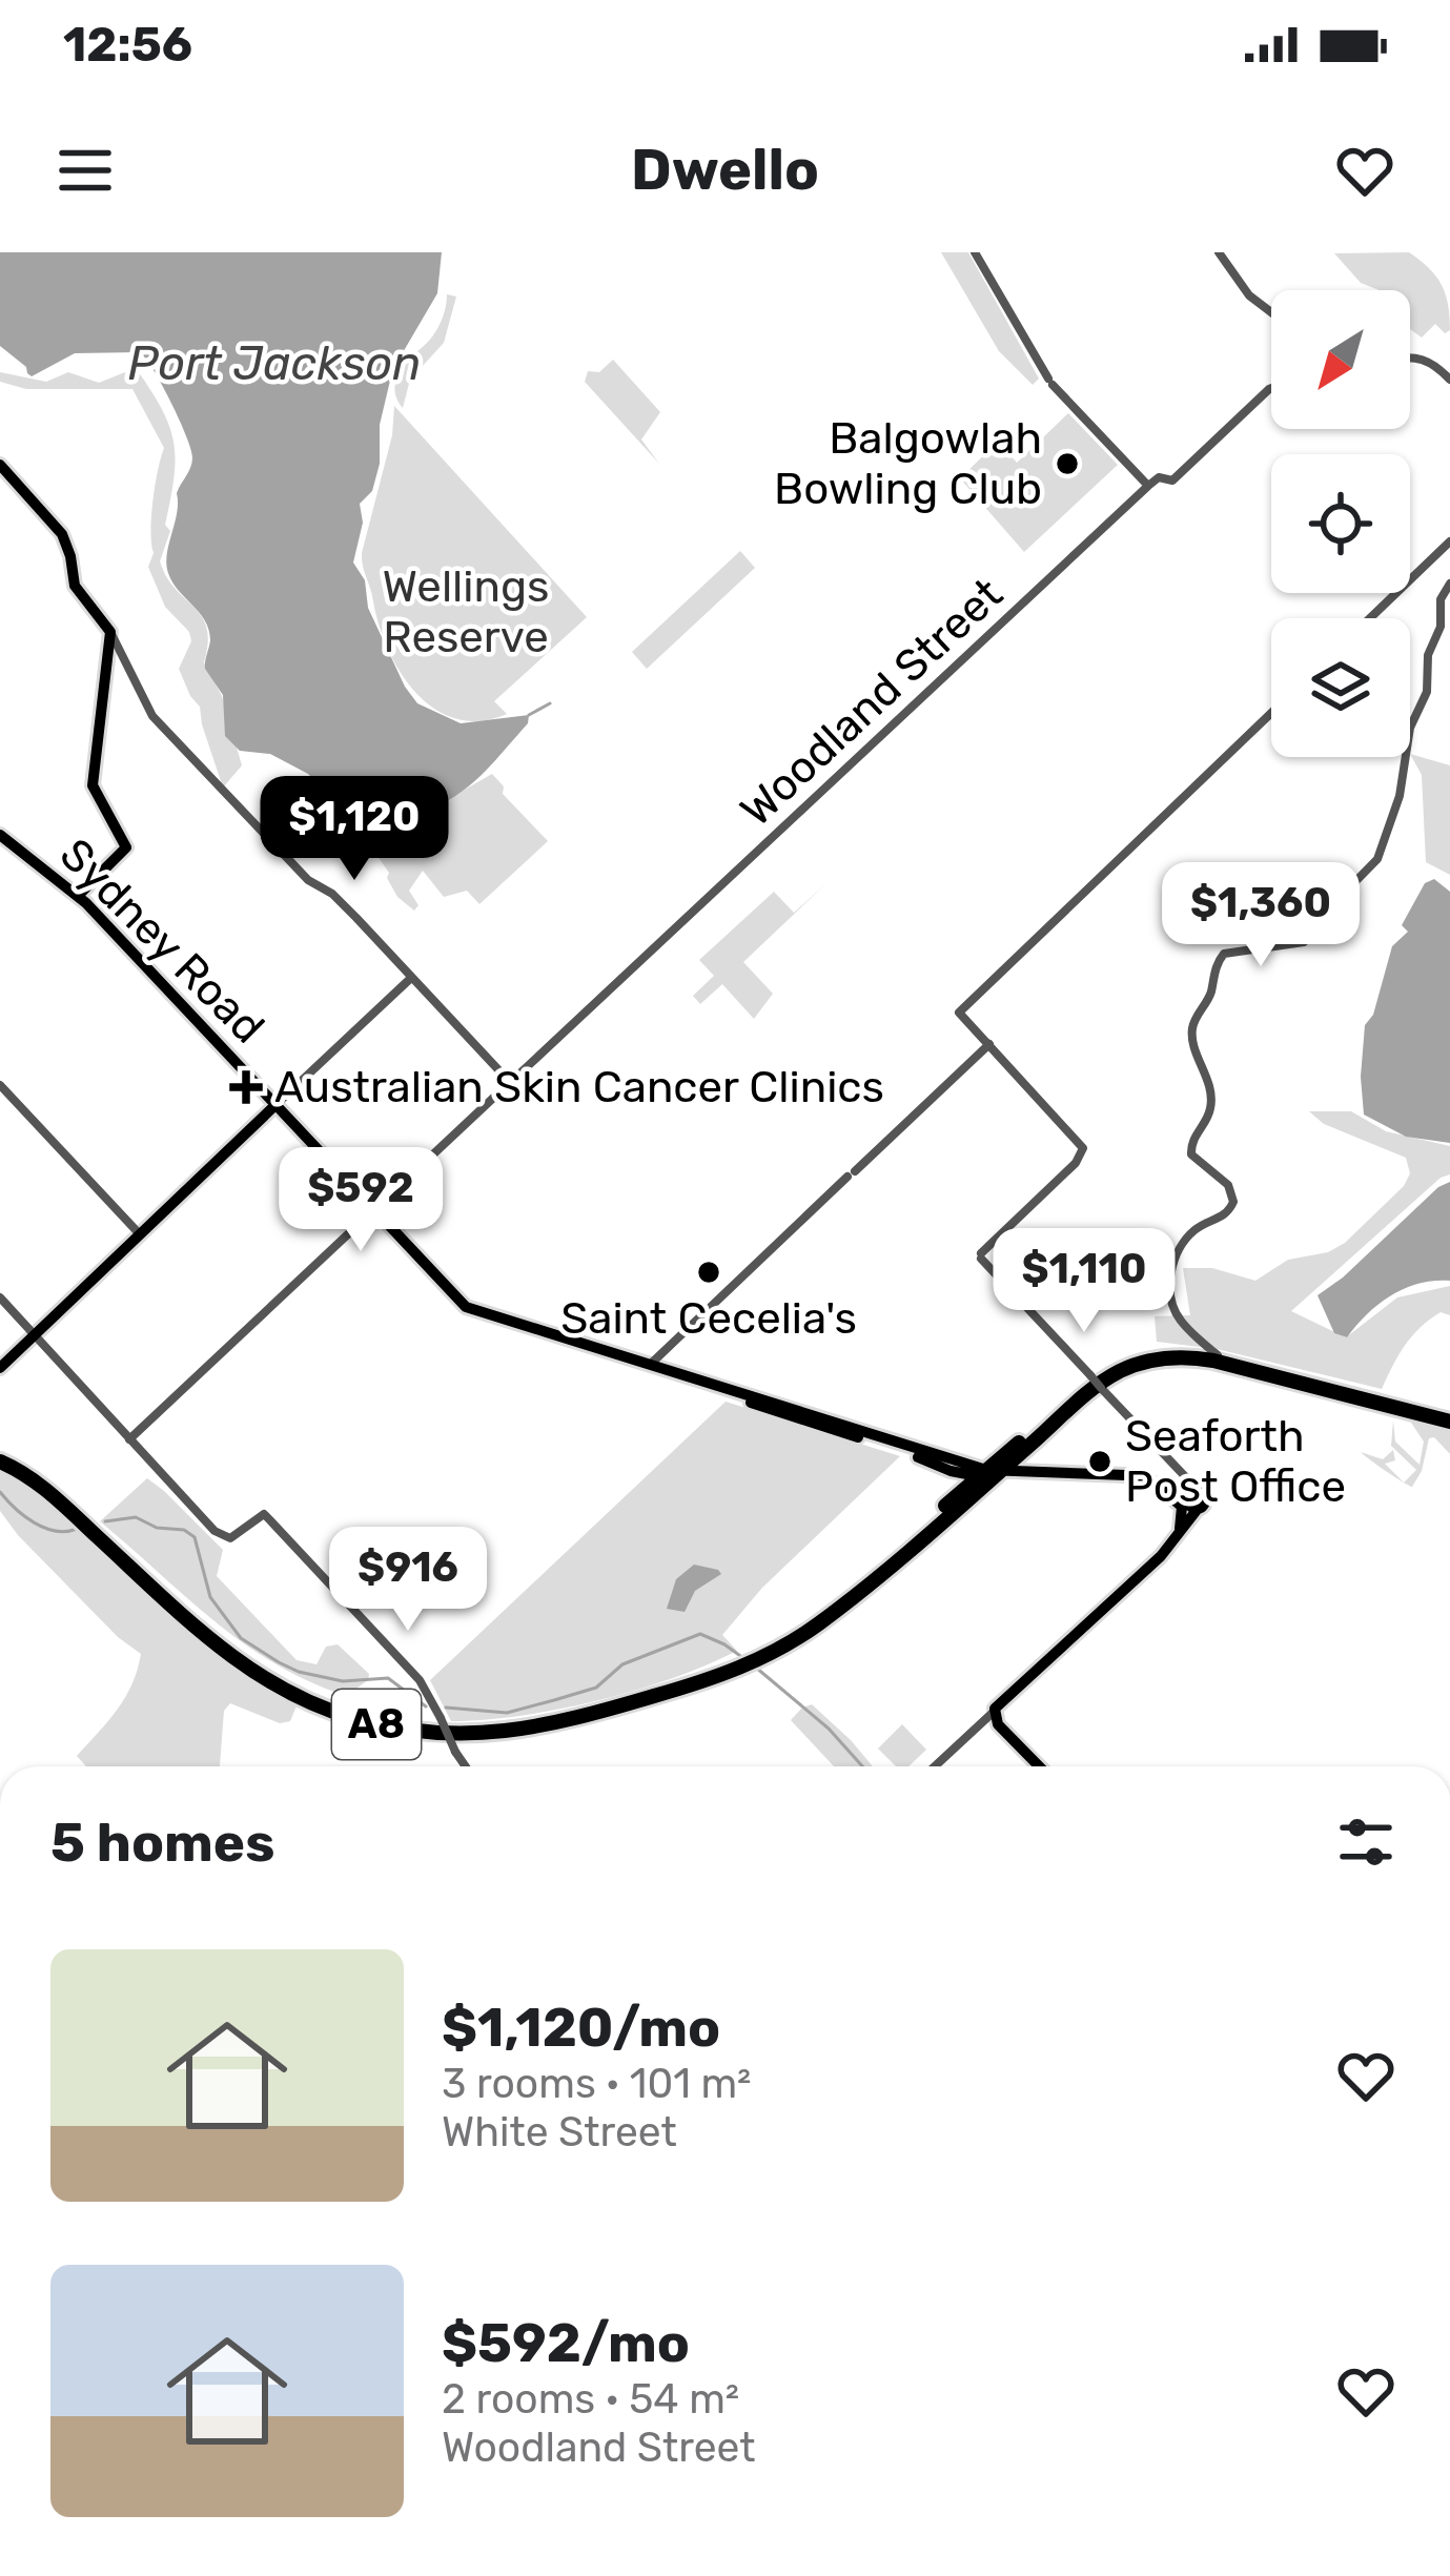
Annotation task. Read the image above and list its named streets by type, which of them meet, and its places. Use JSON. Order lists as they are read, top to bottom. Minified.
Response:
{"streets":{"highway":["A8"],"main road":["Sydney Road"],"street":["Woodland Street"]},"crossings":[["Woodland Street","Sydney Road"],["Sydney Road","A8"]],"water":["Port Jackson"],"parks":["Wellings Reserve"],"places":{"other":["Balgowlah Bowling Club","Saint Cecelia's","Seaforth Post Office"],"health":["Australian Skin Cancer Clinics"]},"north":"bottom left","page":{"status":"12:56","header":"Dwello","price":["$1,120","$1,360","$592","$1,110","$916"],"heading":"5 homes","list":[{"name":"$1,120/mo","note":"3 rooms · 101 m² · White Street"},{"name":"$592/mo","note":"2 rooms · 54 m² · Woodland Street"}]}}
